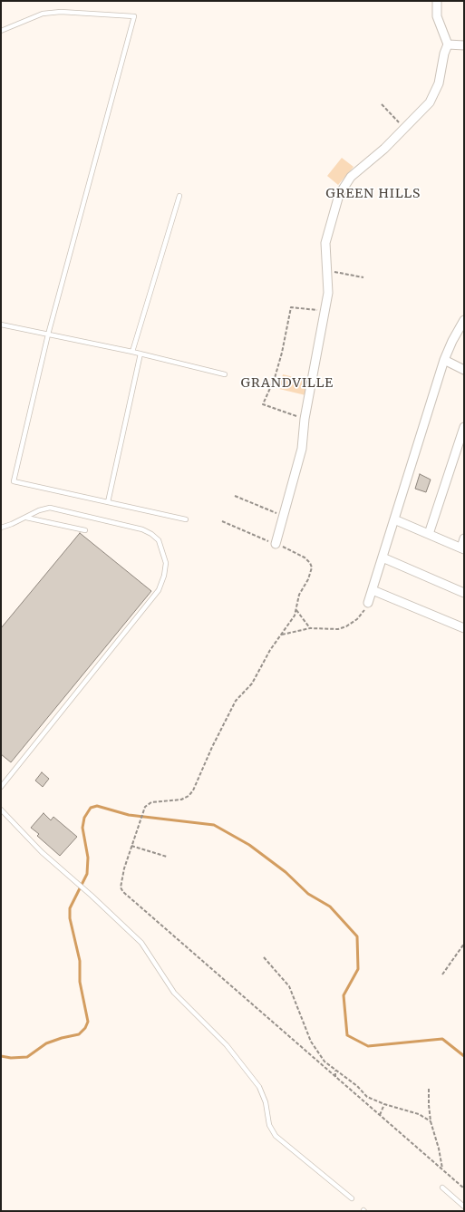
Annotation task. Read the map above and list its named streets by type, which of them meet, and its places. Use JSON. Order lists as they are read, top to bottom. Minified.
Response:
{"districts":["GREEN HILLS","GRANDVILLE"]}
